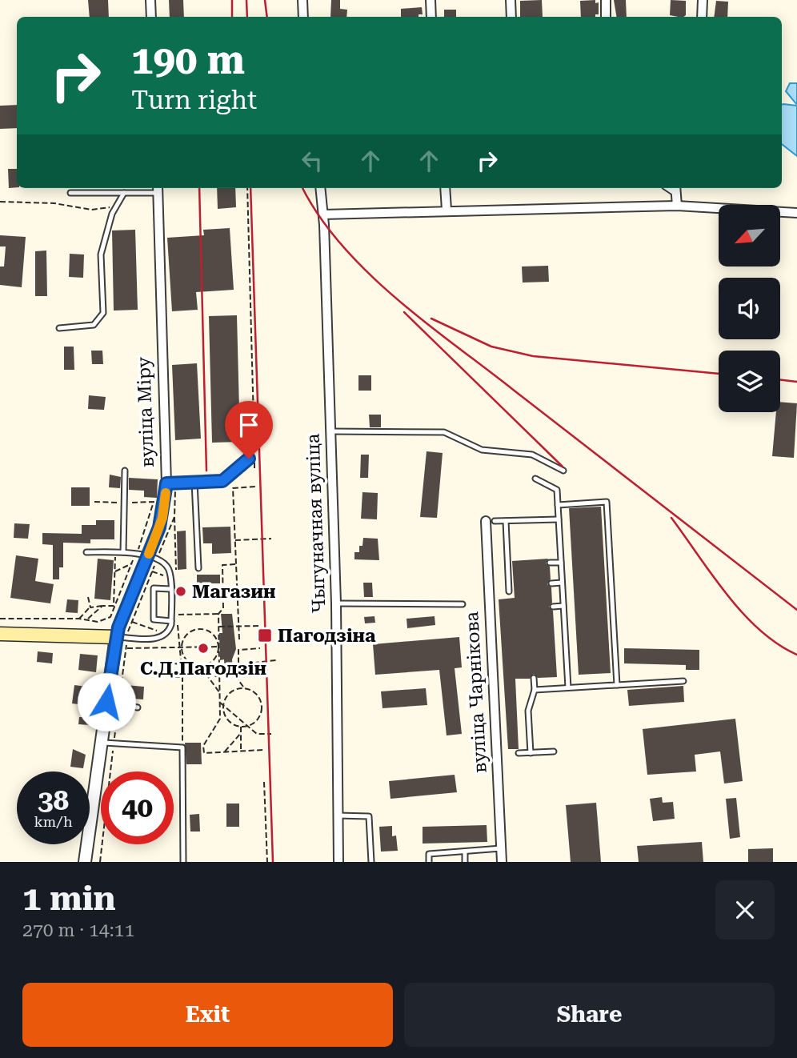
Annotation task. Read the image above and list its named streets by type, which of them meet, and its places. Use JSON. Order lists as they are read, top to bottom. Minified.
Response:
{"streets":{"street":["вуліца Міру","Чыгуначная вуліца","вуліца Чарнікова"]},"places":{"other":["Магазин","С.Д.Пагодзін"],"transit":["Пагодзіна"]},"north":"bottom left","page":{"turn":["190 m","Turn right"],"speed":"38 km/h","limit":"40","heading":["1 min","270 m · 14:11"],"buttons":["Exit","Share"]}}
